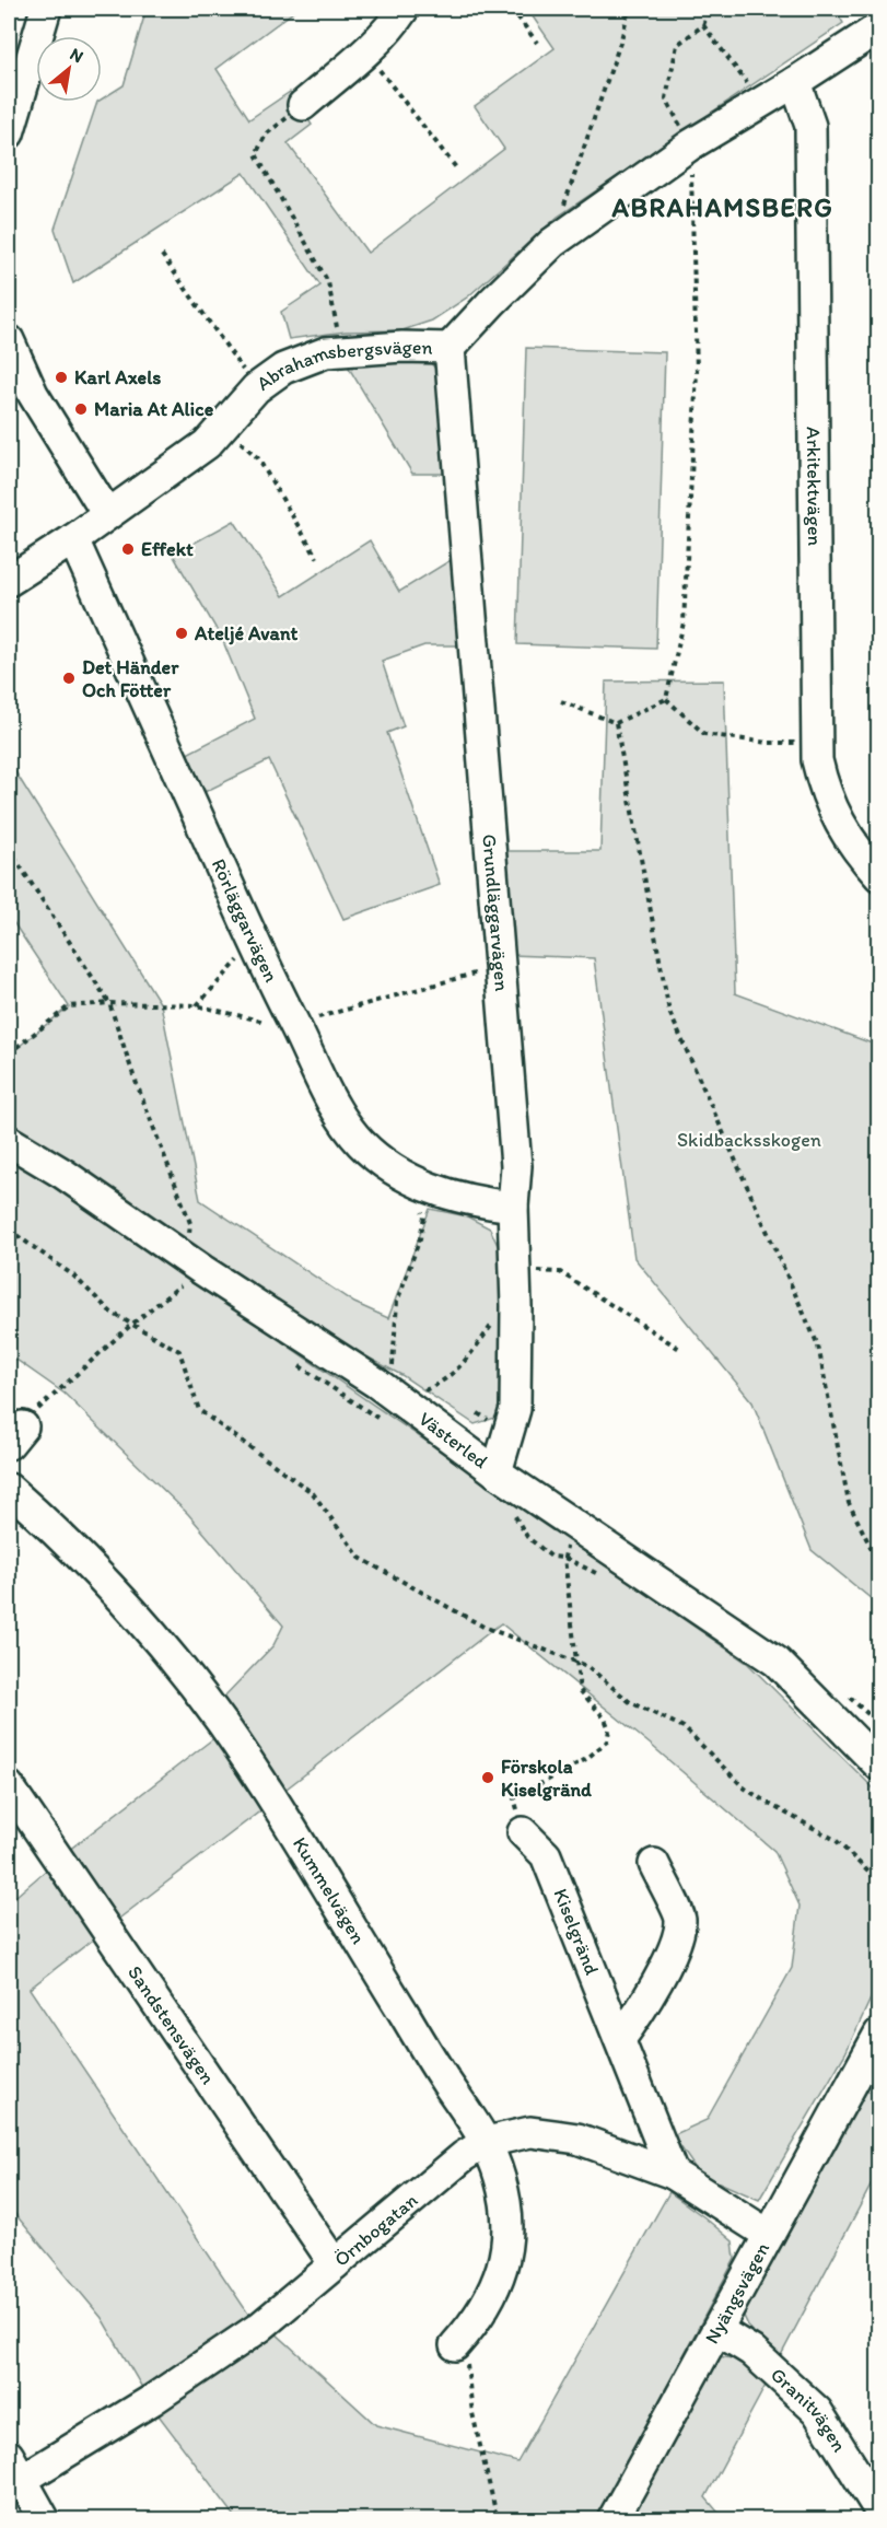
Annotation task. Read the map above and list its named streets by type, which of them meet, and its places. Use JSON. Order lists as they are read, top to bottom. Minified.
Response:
{"streets":{"street":["Abrahamsbergsvägen","Arkitektvägen","Grundläggarvägen","Rörläggarvägen","Västerled","Kummelvägen","Kiselgränd","Sandstensvägen","Örnbogatan","Nyängsvägen","Granitvägen"]},"crossings":[["Abrahamsbergsvägen","Arkitektvägen"],["Abrahamsbergsvägen","Grundläggarvägen"],["Abrahamsbergsvägen","Rörläggarvägen"],["Grundläggarvägen","Rörläggarvägen"],["Grundläggarvägen","Västerled"],["Kummelvägen","Örnbogatan"],["Kiselgränd","Örnbogatan"],["Sandstensvägen","Örnbogatan"],["Örnbogatan","Nyängsvägen"],["Nyängsvägen","Granitvägen"]],"districts":["ABRAHAMSBERG"],"parks":["Skidbacksskogen"],"places":["Karl Axels","Maria At Alice","Effekt","Ateljé Avant","Det Händer Och Fötter","Förskola Kiselgränd"],"north":"top right"}
